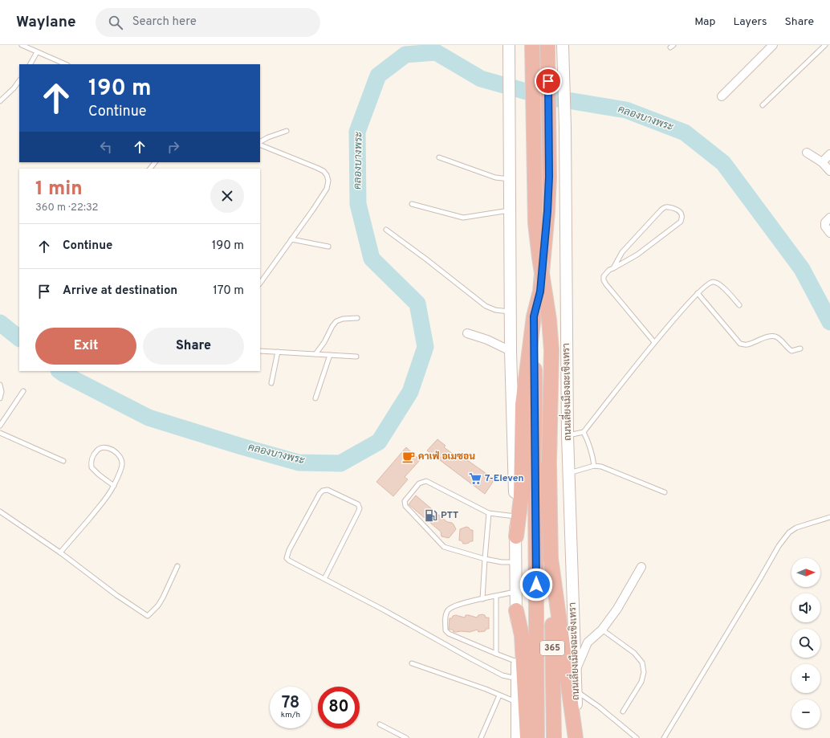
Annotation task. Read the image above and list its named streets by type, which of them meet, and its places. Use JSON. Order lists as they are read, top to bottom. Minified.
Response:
{"streets":{"highway":["365"],"main road":["ถนนเลี่ยงเมืองฉะเชิงเทรา"]},"water":["คลองบางพระ"],"places":{"cafe":["คาเฟ่ อเมซอน"],"supermarket":["7-Eleven"],"fuel station":["PTT"]},"north":"right","page":{"header":"Waylane","search":"Search here","nav":["Map","Layers","Share"],"turn":["190 m","Continue"],"heading":["1 min","360 m · 22:32"],"list":[{"name":"Continue","value":"190 m"},{"name":"Arrive at destination","value":"170 m"}],"buttons":["Exit","Share"],"map_buttons":["+","−"],"speed":"78 km/h","limit":"80"}}
